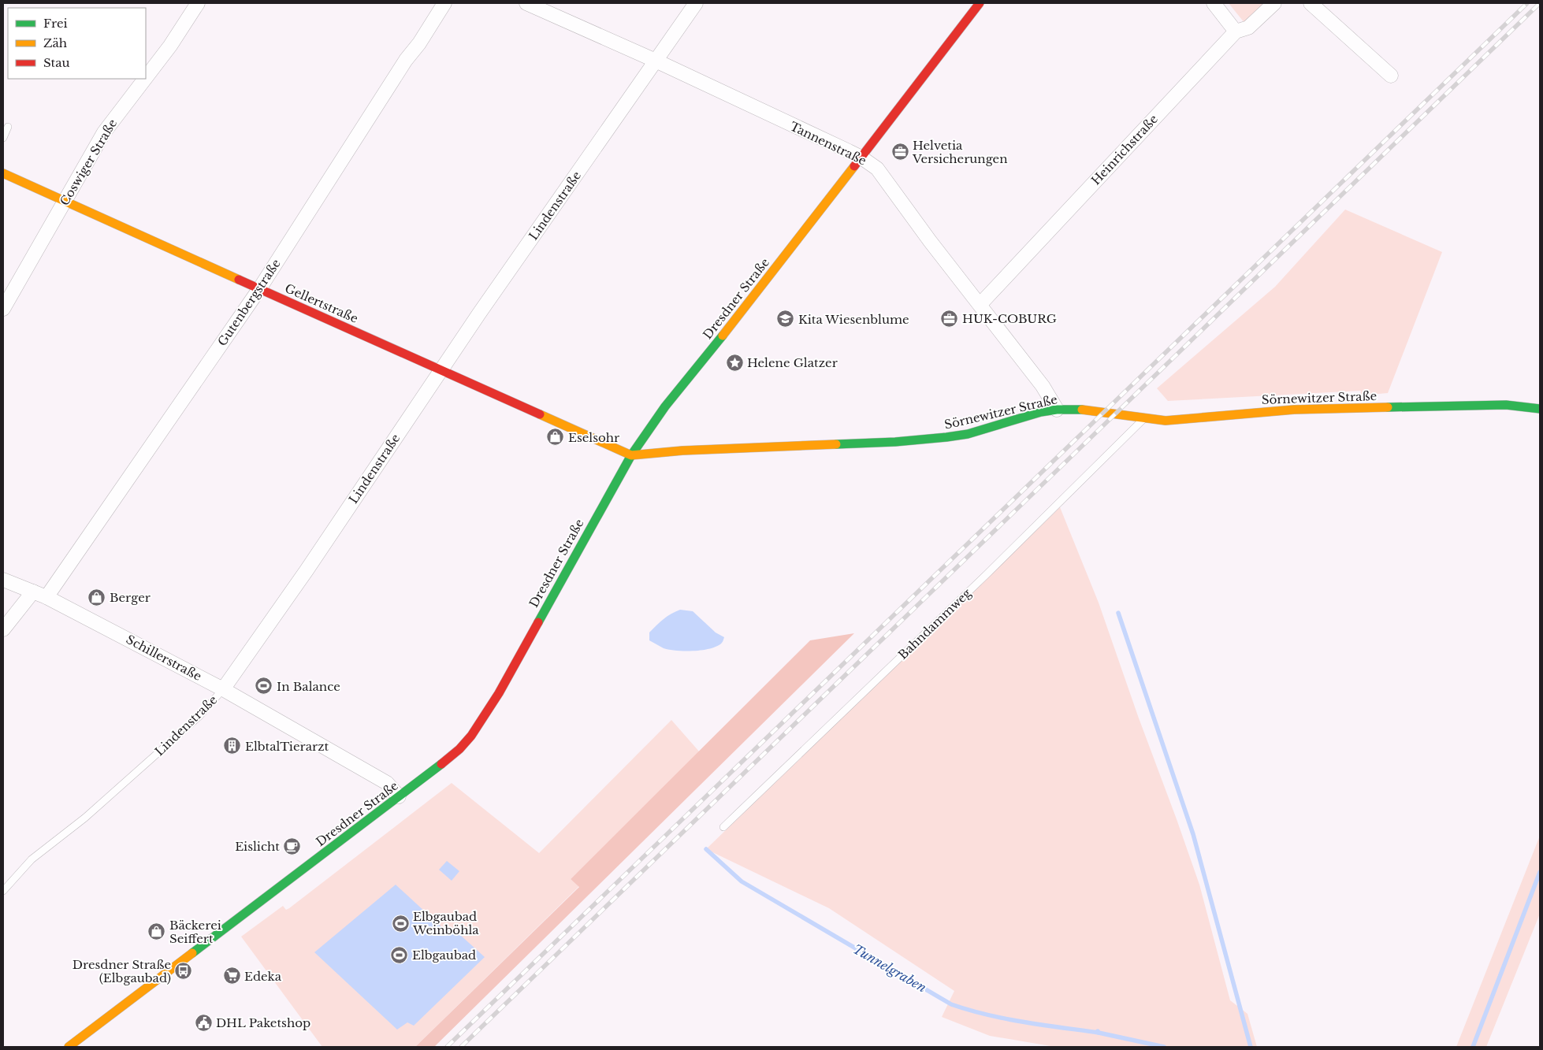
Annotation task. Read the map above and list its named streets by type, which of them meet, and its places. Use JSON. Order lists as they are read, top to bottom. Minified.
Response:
{"streets":{"street":["Tannenstraße","Heinrichstraße","Coswiger Straße","Lindenstraße","Dresdner Straße","Gutenbergstraße","Gellertstraße","Sörnewitzer Straße","Schillerstraße"],"lane":["Bahndammweg"]},"crossings":[["Tannenstraße","Heinrichstraße"],["Tannenstraße","Lindenstraße"],["Tannenstraße","Dresdner Straße"],["Tannenstraße","Sörnewitzer Straße"],["Coswiger Straße","Gellertstraße"],["Lindenstraße","Gellertstraße"],["Lindenstraße","Schillerstraße"],["Dresdner Straße","Gellertstraße"],["Dresdner Straße","Sörnewitzer Straße"],["Dresdner Straße","Schillerstraße"],["Gutenbergstraße","Gellertstraße"],["Gutenbergstraße","Schillerstraße"],["Gellertstraße","Sörnewitzer Straße"],["Sörnewitzer Straße","Bahndammweg"]],"water":["Tunnelgraben"],"places":{"office":["Helvetia Versicherungen","HUK-COBURG"],"school or university":["Kita Wiesenblume"],"place":["Helene Glatzer"],"shop":["Eselsohr","Berger","Bäckerei Seiffert"],"sports":["In Balance","Elbgaubad Weinböhla","Elbgaubad"],"building":["ElbtalTierarzt"],"cafe":["Eislicht"],"bus stop":["Dresdner Straße (Elbgaubad)"],"supermarket":["Edeka"],"public building":["DHL Paketshop"]},"legend":["Frei","Zäh","Stau"]}
